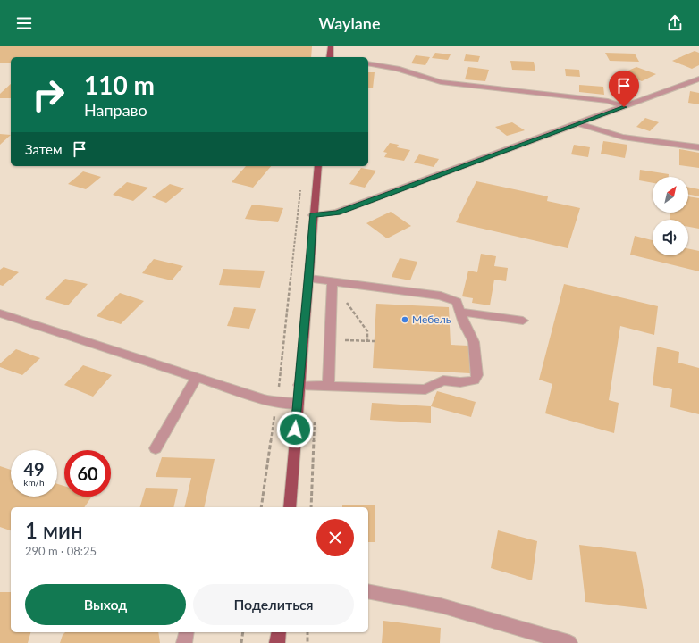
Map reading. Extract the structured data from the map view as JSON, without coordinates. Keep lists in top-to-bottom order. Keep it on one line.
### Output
{"places":["Мебель"],"north":"top right","page":{"header":"Waylane","turn":["110 m","Направо"],"then":"Затем","speed":"49 km/h","limit":"60","heading":["1 мин","290 m · 08:25"],"buttons":["Выход","Поделиться"]}}
